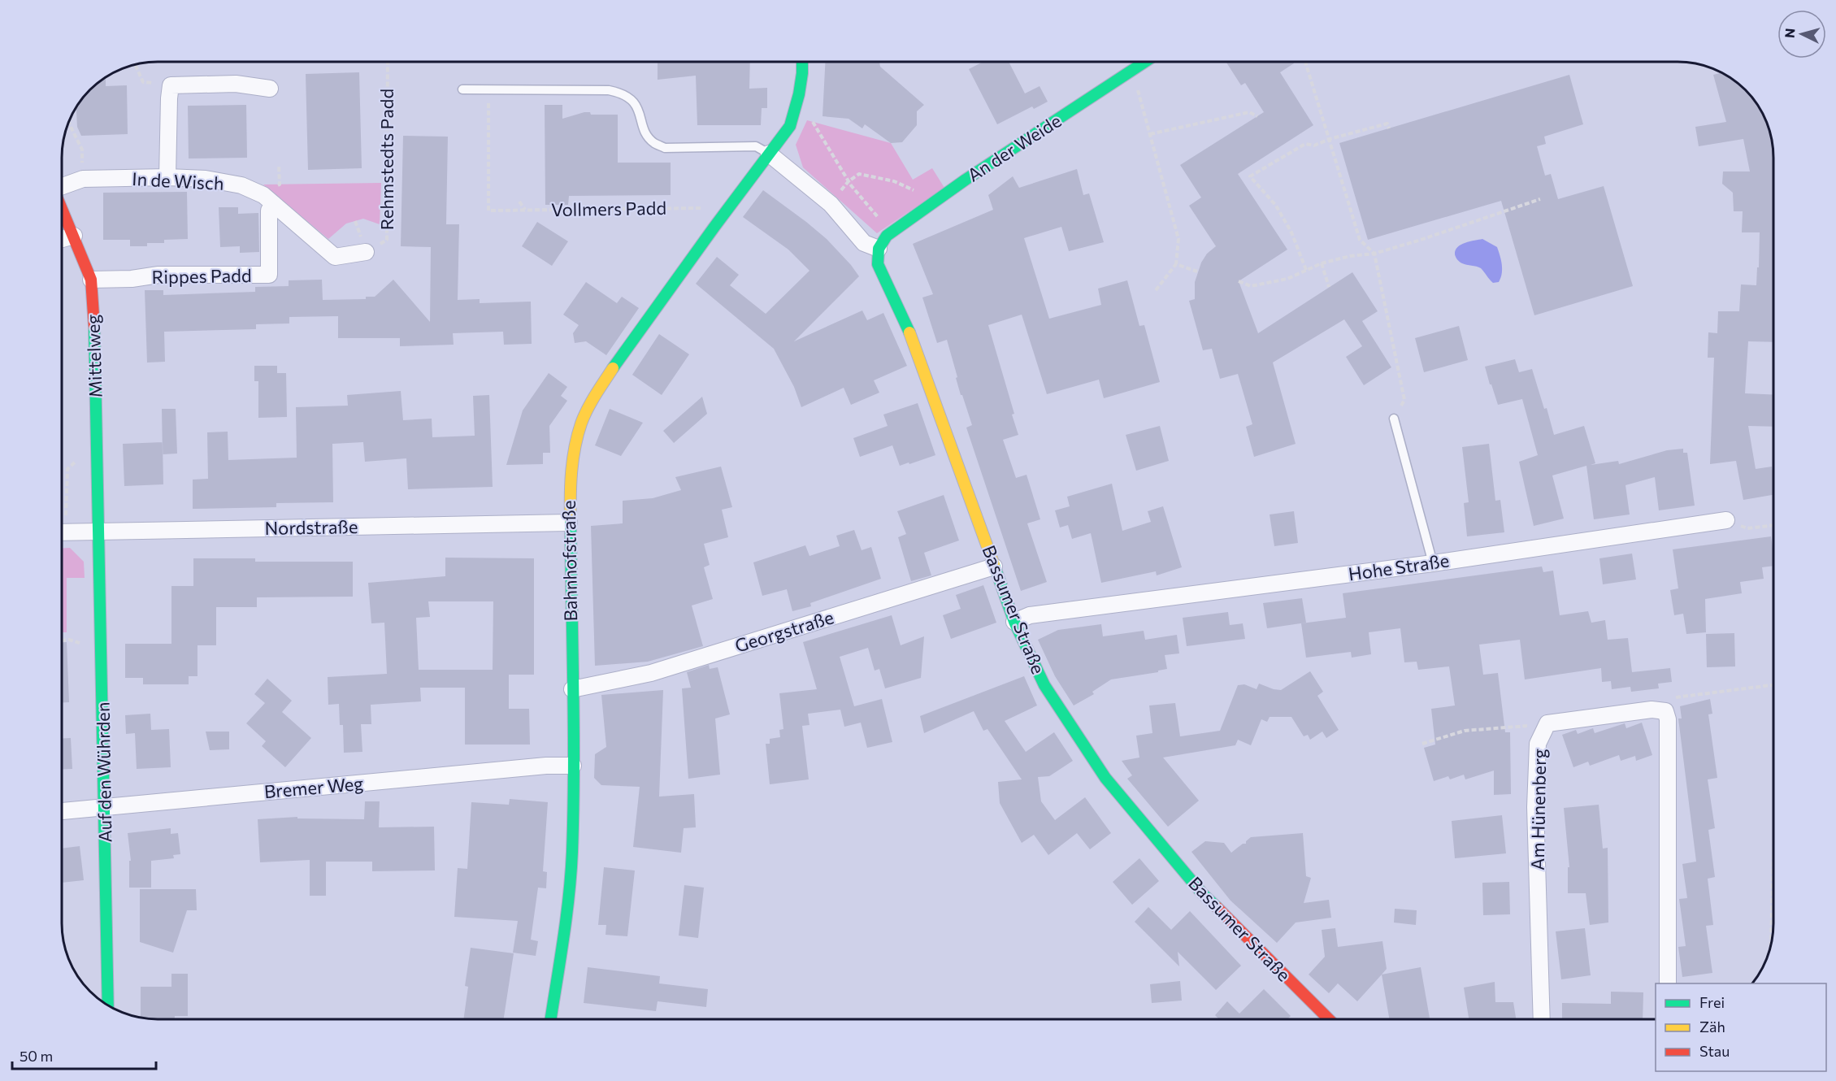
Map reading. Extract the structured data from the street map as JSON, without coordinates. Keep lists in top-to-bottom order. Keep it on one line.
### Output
{"streets":{"street":["An der Weide","In de Wisch","Rippes Padd","Mittelweg","Nordstraße","Bahnhofstraße","Hohe Straße","Bassumer Straße","Georgstraße","Auf den Wührden","Bremer Weg","Am Hünenberg"],"path":["Rehmstedts Padd","Vollmers Padd"]},"crossings":[["An der Weide","Bassumer Straße"],["Rehmstedts Padd","In de Wisch"],["In de Wisch","Rippes Padd"],["Vollmers Padd","Bahnhofstraße"],["Rippes Padd","Mittelweg"],["Mittelweg","Nordstraße"],["Mittelweg","Auf den Wührden"],["Nordstraße","Bahnhofstraße"],["Nordstraße","Auf den Wührden"],["Bahnhofstraße","Georgstraße"],["Bahnhofstraße","Bremer Weg"],["Hohe Straße","Bassumer Straße"],["Bassumer Straße","Georgstraße"],["Auf den Wührden","Bremer Weg"]],"legend":["Frei","Zäh","Stau"],"scale_bar":"50 m","north":"left"}
